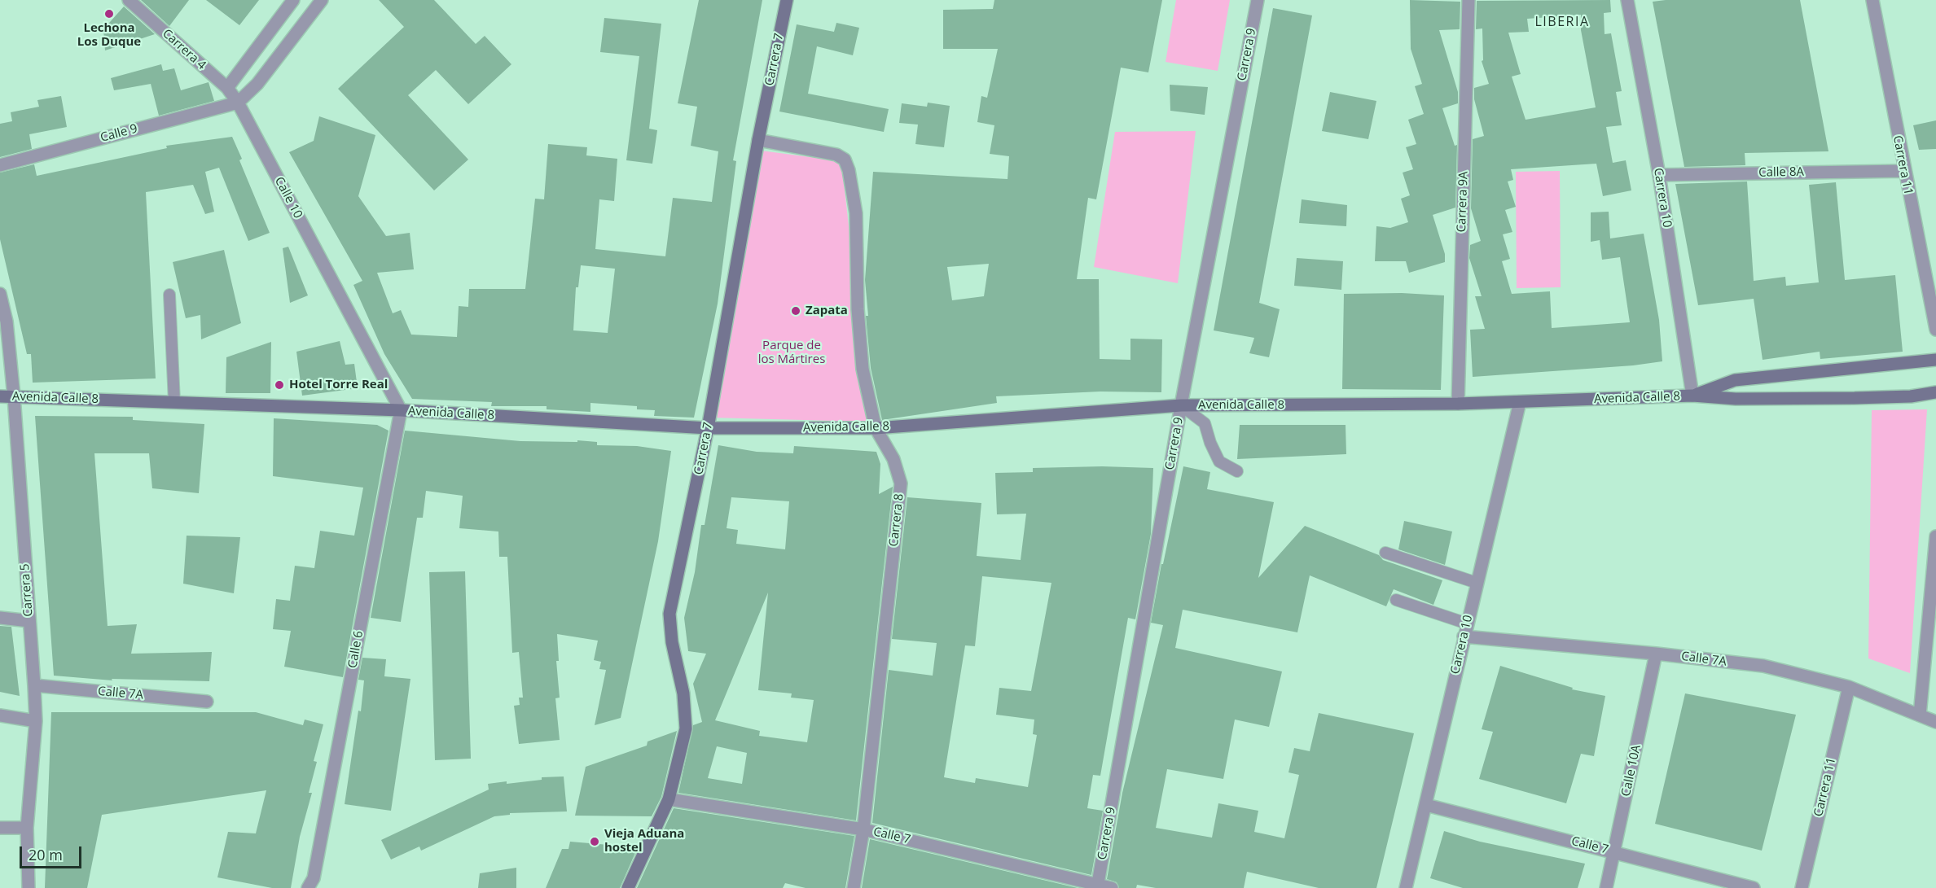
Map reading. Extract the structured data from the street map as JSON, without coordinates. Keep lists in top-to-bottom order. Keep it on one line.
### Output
{"streets":{"main road":["Carrera 7","Avenida Calle 8"],"street":["Carrera 4","Carrera 9","Calle 9","Carrera 11","Calle 8A","Calle 10","Carrera 10","Carrera 9A","Carrera 8","Carrera 5","Calle 6","Calle 7A","Calle 10A","Calle 7"]},"crossings":[["Carrera 4","Calle 9"],["Carrera 4","Calle 10"],["Carrera 9","Avenida Calle 8"],["Carrera 9","Calle 7"],["Carrera 7","Avenida Calle 8"],["Carrera 7","Carrera 8"],["Carrera 7","Calle 7"],["Calle 9","Calle 10"],["Carrera 11","Calle 8A"],["Carrera 11","Calle 7A"],["Calle 8A","Carrera 10"],["Calle 10","Avenida Calle 8"],["Calle 10","Calle 6"],["Carrera 10","Avenida Calle 8"],["Carrera 10","Calle 7A"],["Carrera 10","Calle 7"],["Carrera 9A","Avenida Calle 8"],["Avenida Calle 8","Carrera 8"],["Avenida Calle 8","Carrera 5"],["Avenida Calle 8","Calle 6"],["Carrera 8","Calle 7"],["Carrera 5","Calle 7A"],["Calle 7A","Calle 10A"],["Calle 10A","Calle 7"]],"districts":["LIBERIA"],"parks":["Parque de los Mártires"],"places":["Lechona Los Duque","Zapata","Hotel Torre Real","Vieja Aduana hostel"],"scale_bar":"20 m"}
